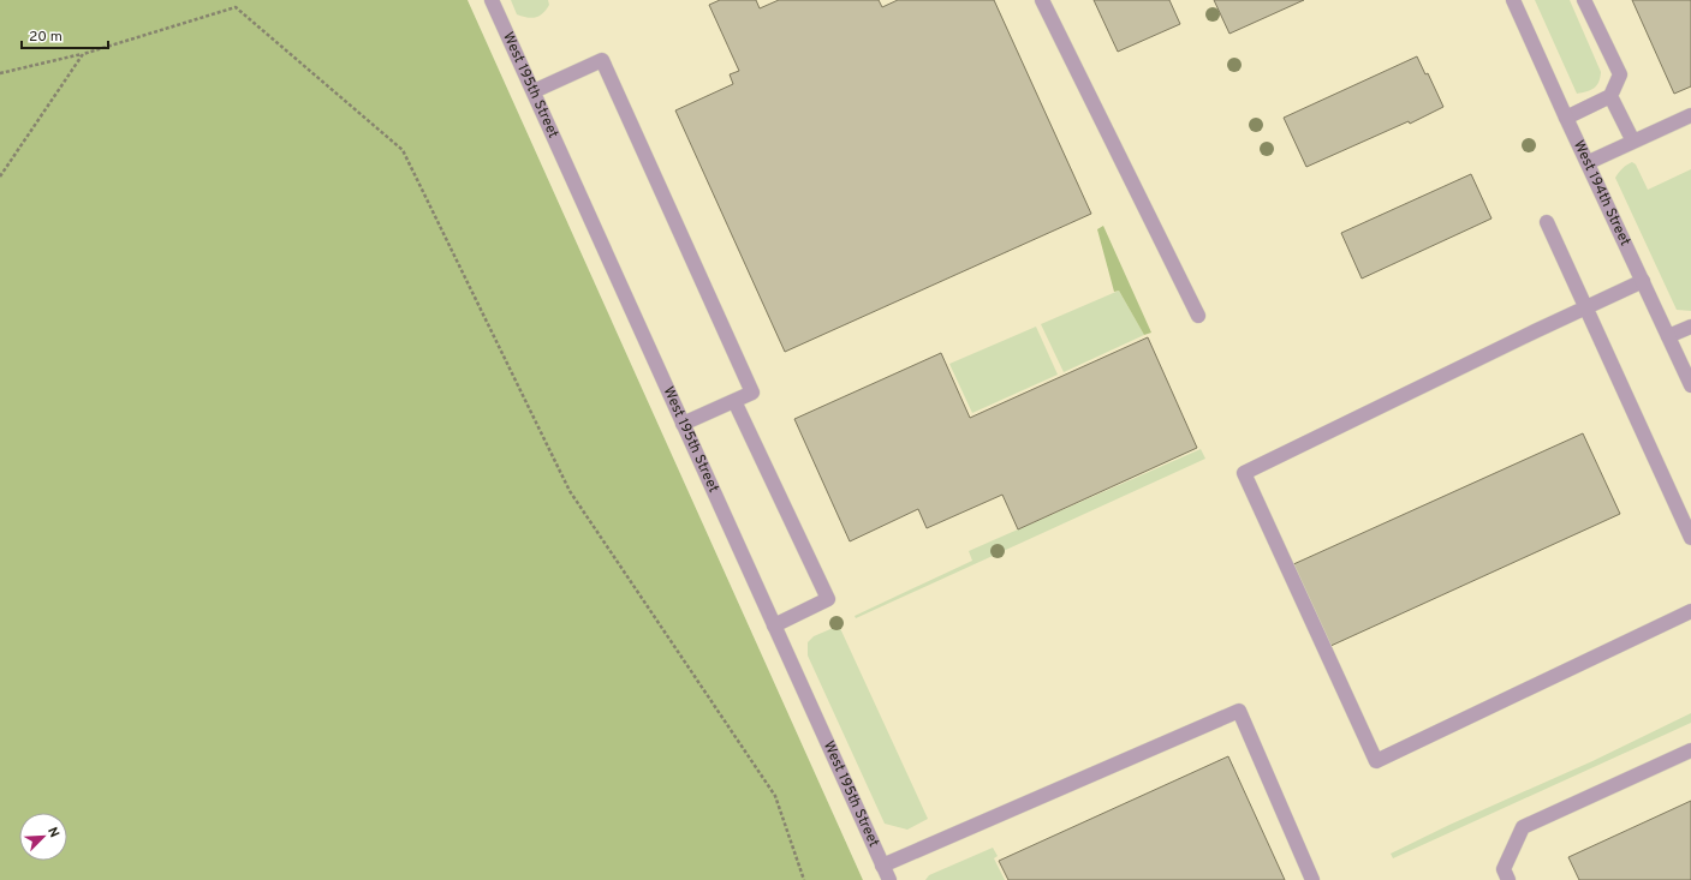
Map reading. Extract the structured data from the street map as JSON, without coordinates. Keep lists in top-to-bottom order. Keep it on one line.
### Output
{"streets":{"street":["West 195th Street","West 194th Street"]},"scale_bar":"20 m","north":"top right"}
